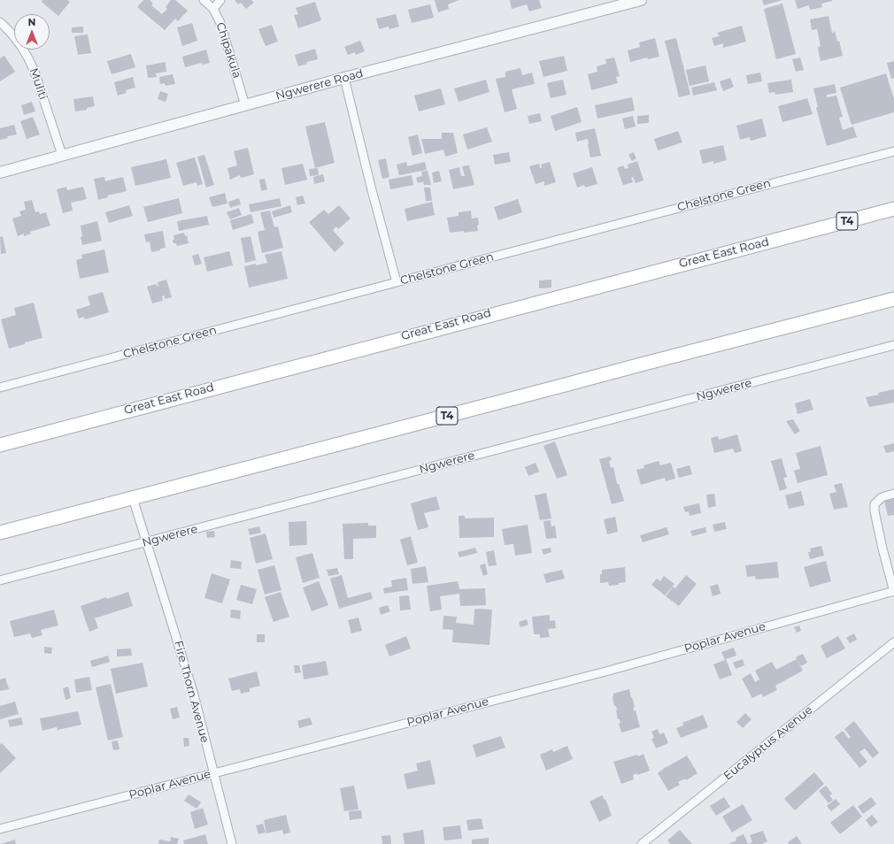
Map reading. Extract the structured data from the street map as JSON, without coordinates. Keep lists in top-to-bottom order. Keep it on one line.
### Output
{"streets":{"main road":["T4","Great East Road"],"street":["Chipakula","Muliti","Ngwerere Road","Chelstone Green","Ngwerere","Poplar Avenue","Fire Thorn Avenue","Eucalyptus Avenue"]},"crossings":[["Chipakula","Ngwerere Road"],["Muliti","Ngwerere Road"],["T4","Fire Thorn Avenue"],["Ngwerere","Fire Thorn Avenue"],["Poplar Avenue","Fire Thorn Avenue"]],"north":"top"}
